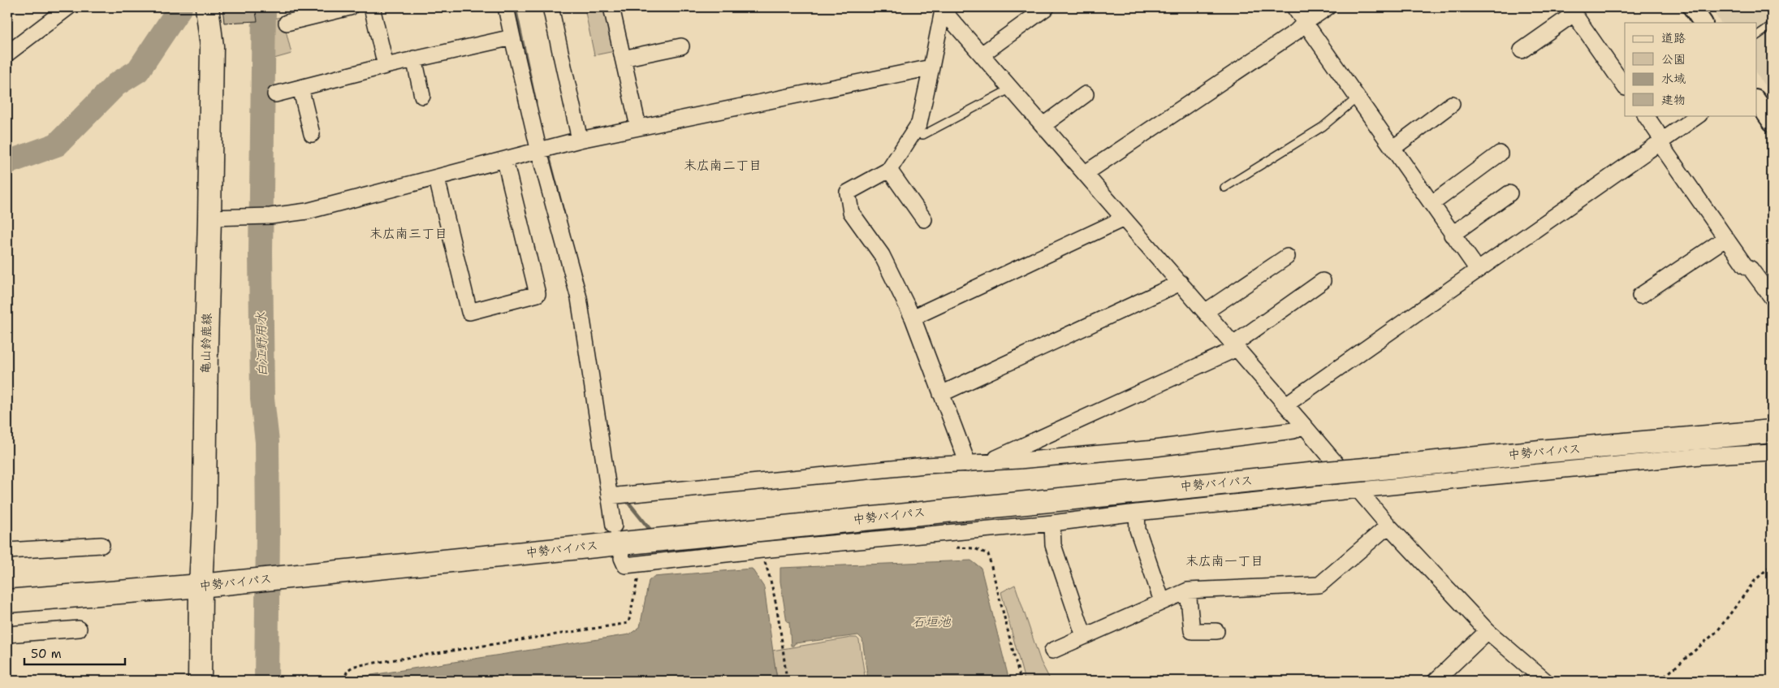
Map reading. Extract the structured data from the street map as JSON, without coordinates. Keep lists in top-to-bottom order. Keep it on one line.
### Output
{"streets":{"main road":["亀山鈴鹿線","中勢バイパス"]},"crossings":[["亀山鈴鹿線","中勢バイパス"]],"districts":["末広南二丁目","末広南三丁目","末広南一丁目"],"water":["白江野用水","石垣池"],"legend":["道路","公園","水域","建物"],"scale_bar":"50 m"}
